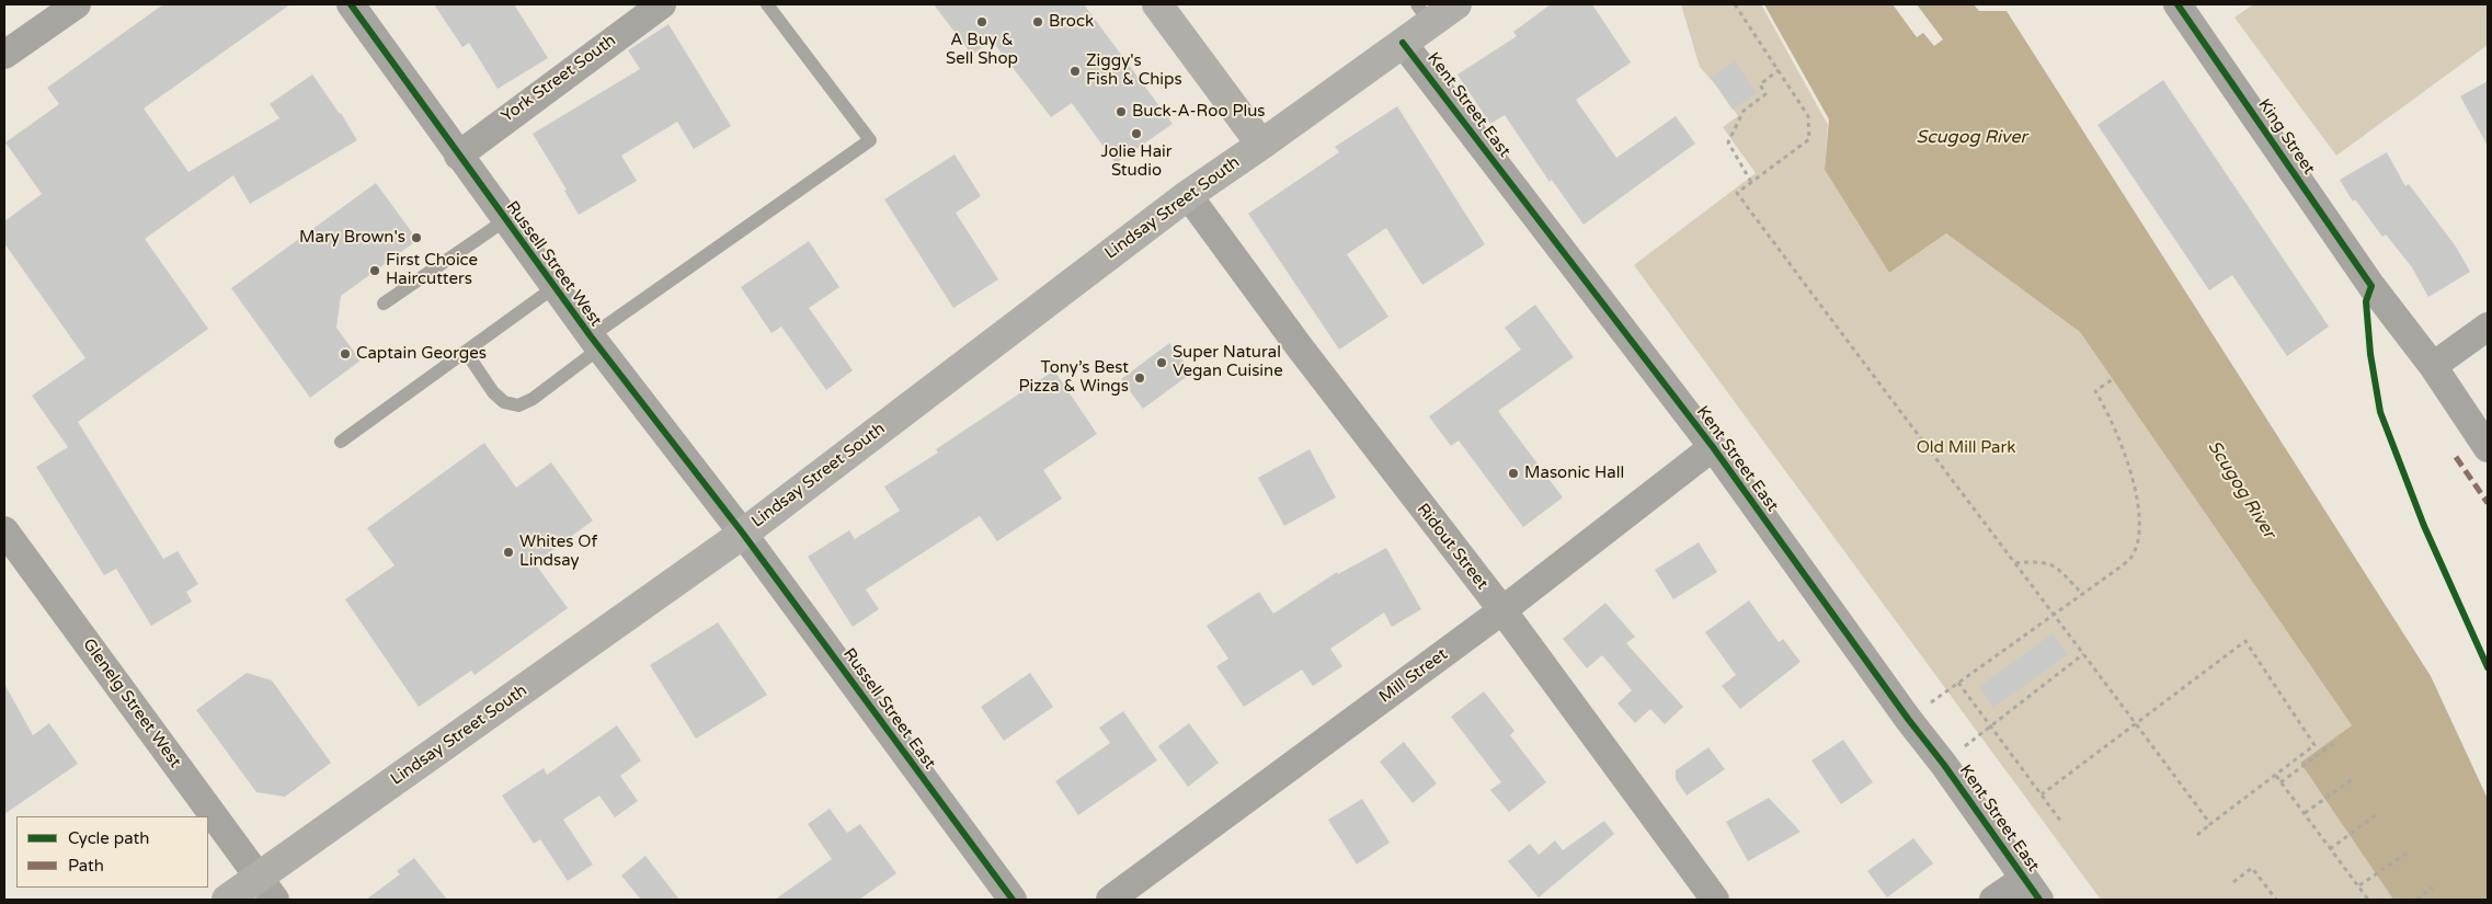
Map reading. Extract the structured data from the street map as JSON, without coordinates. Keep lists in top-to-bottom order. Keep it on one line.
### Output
{"streets":{"main road":["Lindsay Street South"],"street":["York Street South","Kent Street East","King Street","Russell Street West","Ridout Street","Mill Street","Glenelg Street West","Russell Street East"]},"crossings":[["York Street South","Russell Street West"],["Kent Street East","Lindsay Street South"],["Kent Street East","Mill Street"],["Lindsay Street South","Russell Street West"],["Lindsay Street South","Ridout Street"],["Lindsay Street South","Glenelg Street West"],["Lindsay Street South","Russell Street East"],["Russell Street West","Russell Street East"],["Ridout Street","Mill Street"]],"water":["Scugog River"],"parks":["Old Mill Park"],"places":["A Buy & Sell Shop","Brock","Ziggy's Fish & Chips","Buck-A-Roo Plus","Jolie Hair Studio","Mary Brown's","First Choice Haircutters","Captain Georges","Super Natural Vegan Cuisine","Tony’s Best Pizza & Wings","Masonic Hall","Whites Of Lindsay"],"legend":["Cycle path","Path"]}
